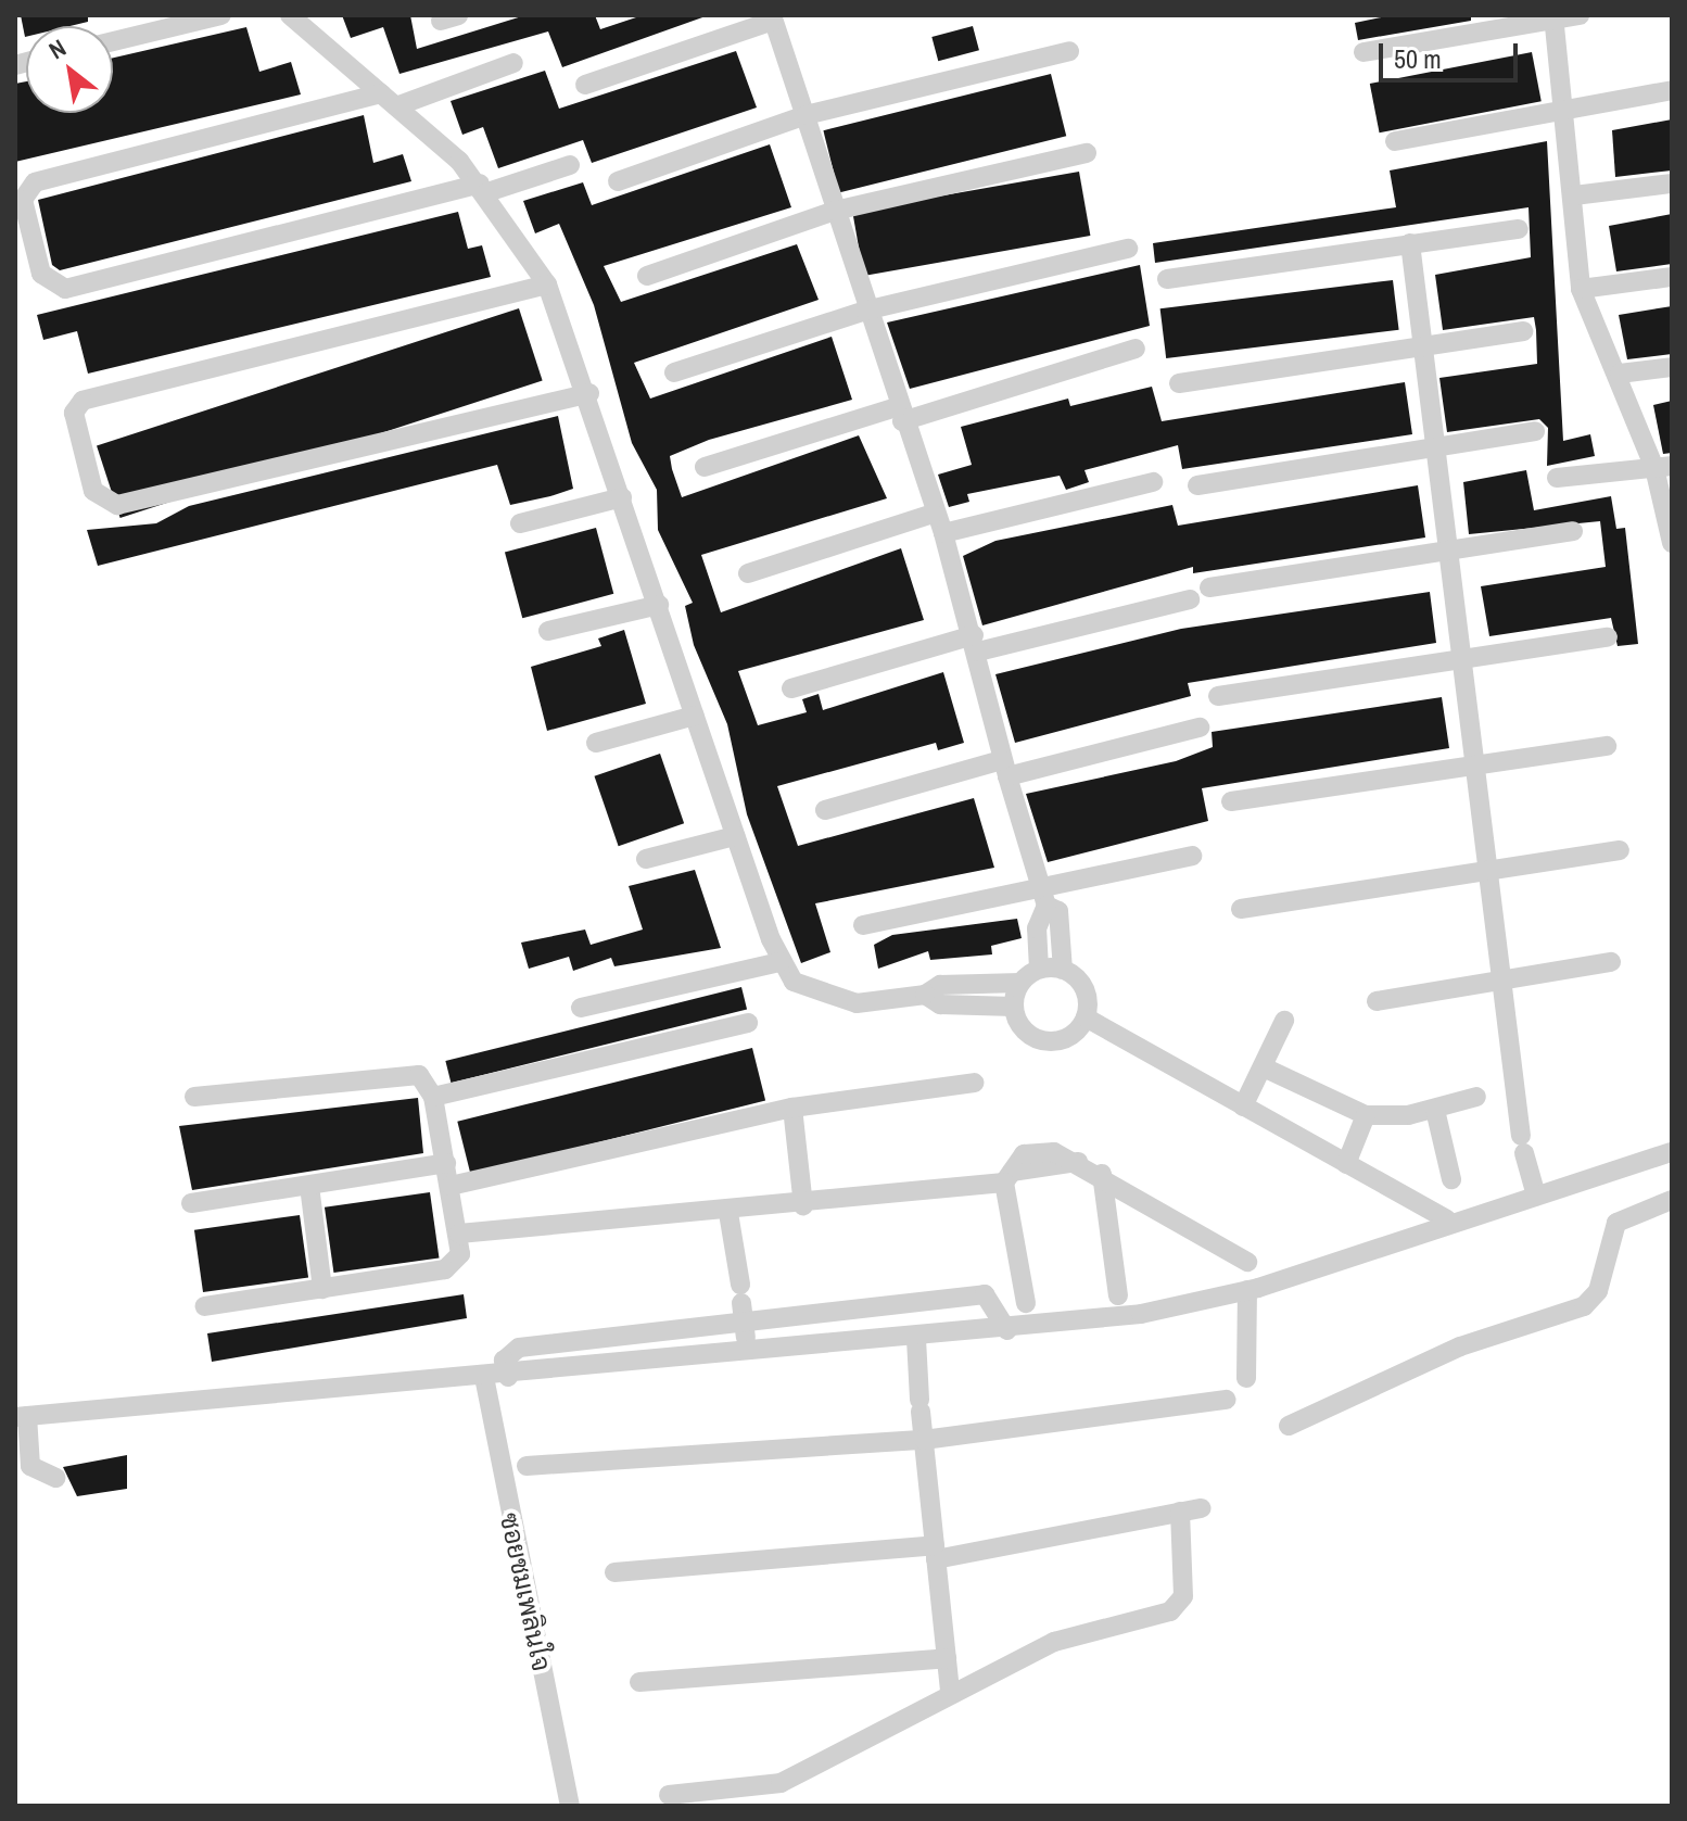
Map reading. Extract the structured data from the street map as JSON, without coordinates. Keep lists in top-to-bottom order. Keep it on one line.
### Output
{"streets":{"street":["ซอยชมเพลินใจ"]},"scale_bar":"50 m","north":"top left"}
